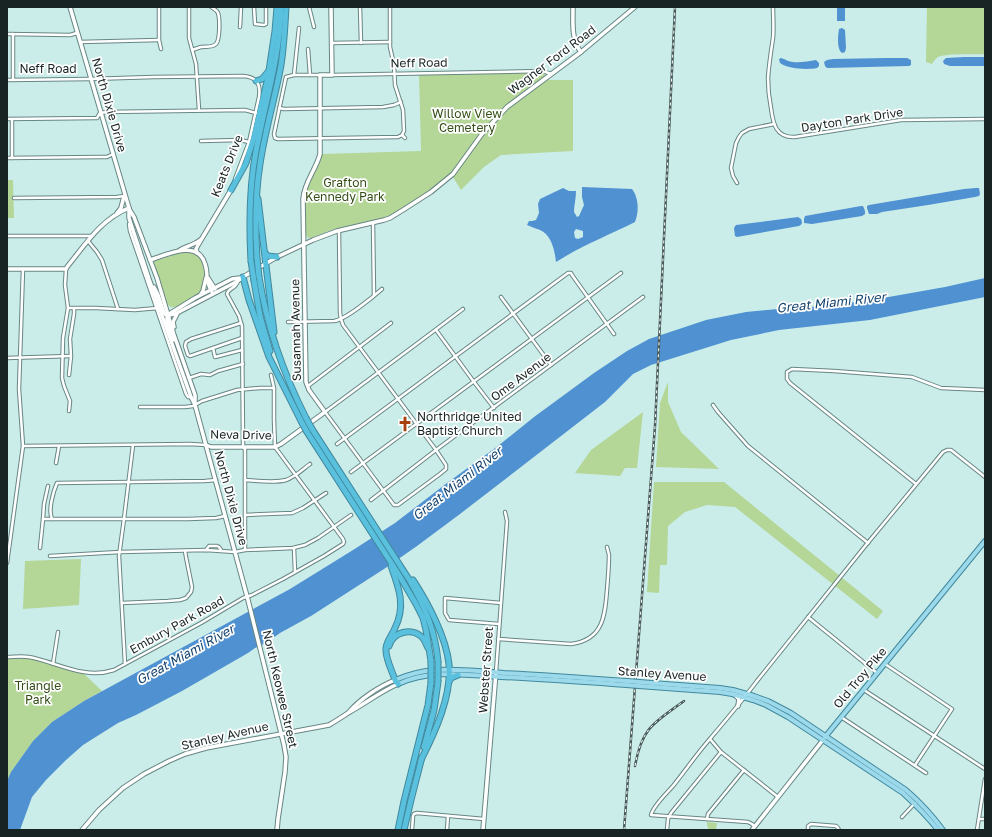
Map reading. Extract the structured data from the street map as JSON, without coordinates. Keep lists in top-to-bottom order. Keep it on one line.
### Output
{"streets":{"main road":["Wagner Ford Road","Neff Road","North Dixie Drive","Keats Drive","Susannah Avenue","Neva Drive","Webster Street","Stanley Avenue","Old Troy Pike","North Keowee Street"],"street":["Dayton Park Drive","Ome Avenue","Embury Park Road"]},"crossings":[["Wagner Ford Road","Neff Road"],["Wagner Ford Road","North Dixie Drive"],["Wagner Ford Road","Keats Drive"],["Wagner Ford Road","Susannah Avenue"],["Neff Road","North Dixie Drive"],["Neff Road","Keats Drive"],["Neff Road","Susannah Avenue"],["North Dixie Drive","Keats Drive"],["North Dixie Drive","Neva Drive"],["North Dixie Drive","Embury Park Road"],["North Dixie Drive","North Keowee Street"],["Susannah Avenue","Ome Avenue"],["Susannah Avenue","Neva Drive"],["Webster Street","Stanley Avenue"],["Stanley Avenue","Old Troy Pike"],["Stanley Avenue","North Keowee Street"]],"water":["Great Miami River"],"parks":["Willow View Cemetery","Grafton Kennedy Park","Triangle Park"],"places":{"church":["Northridge United Baptist Church"]}}
